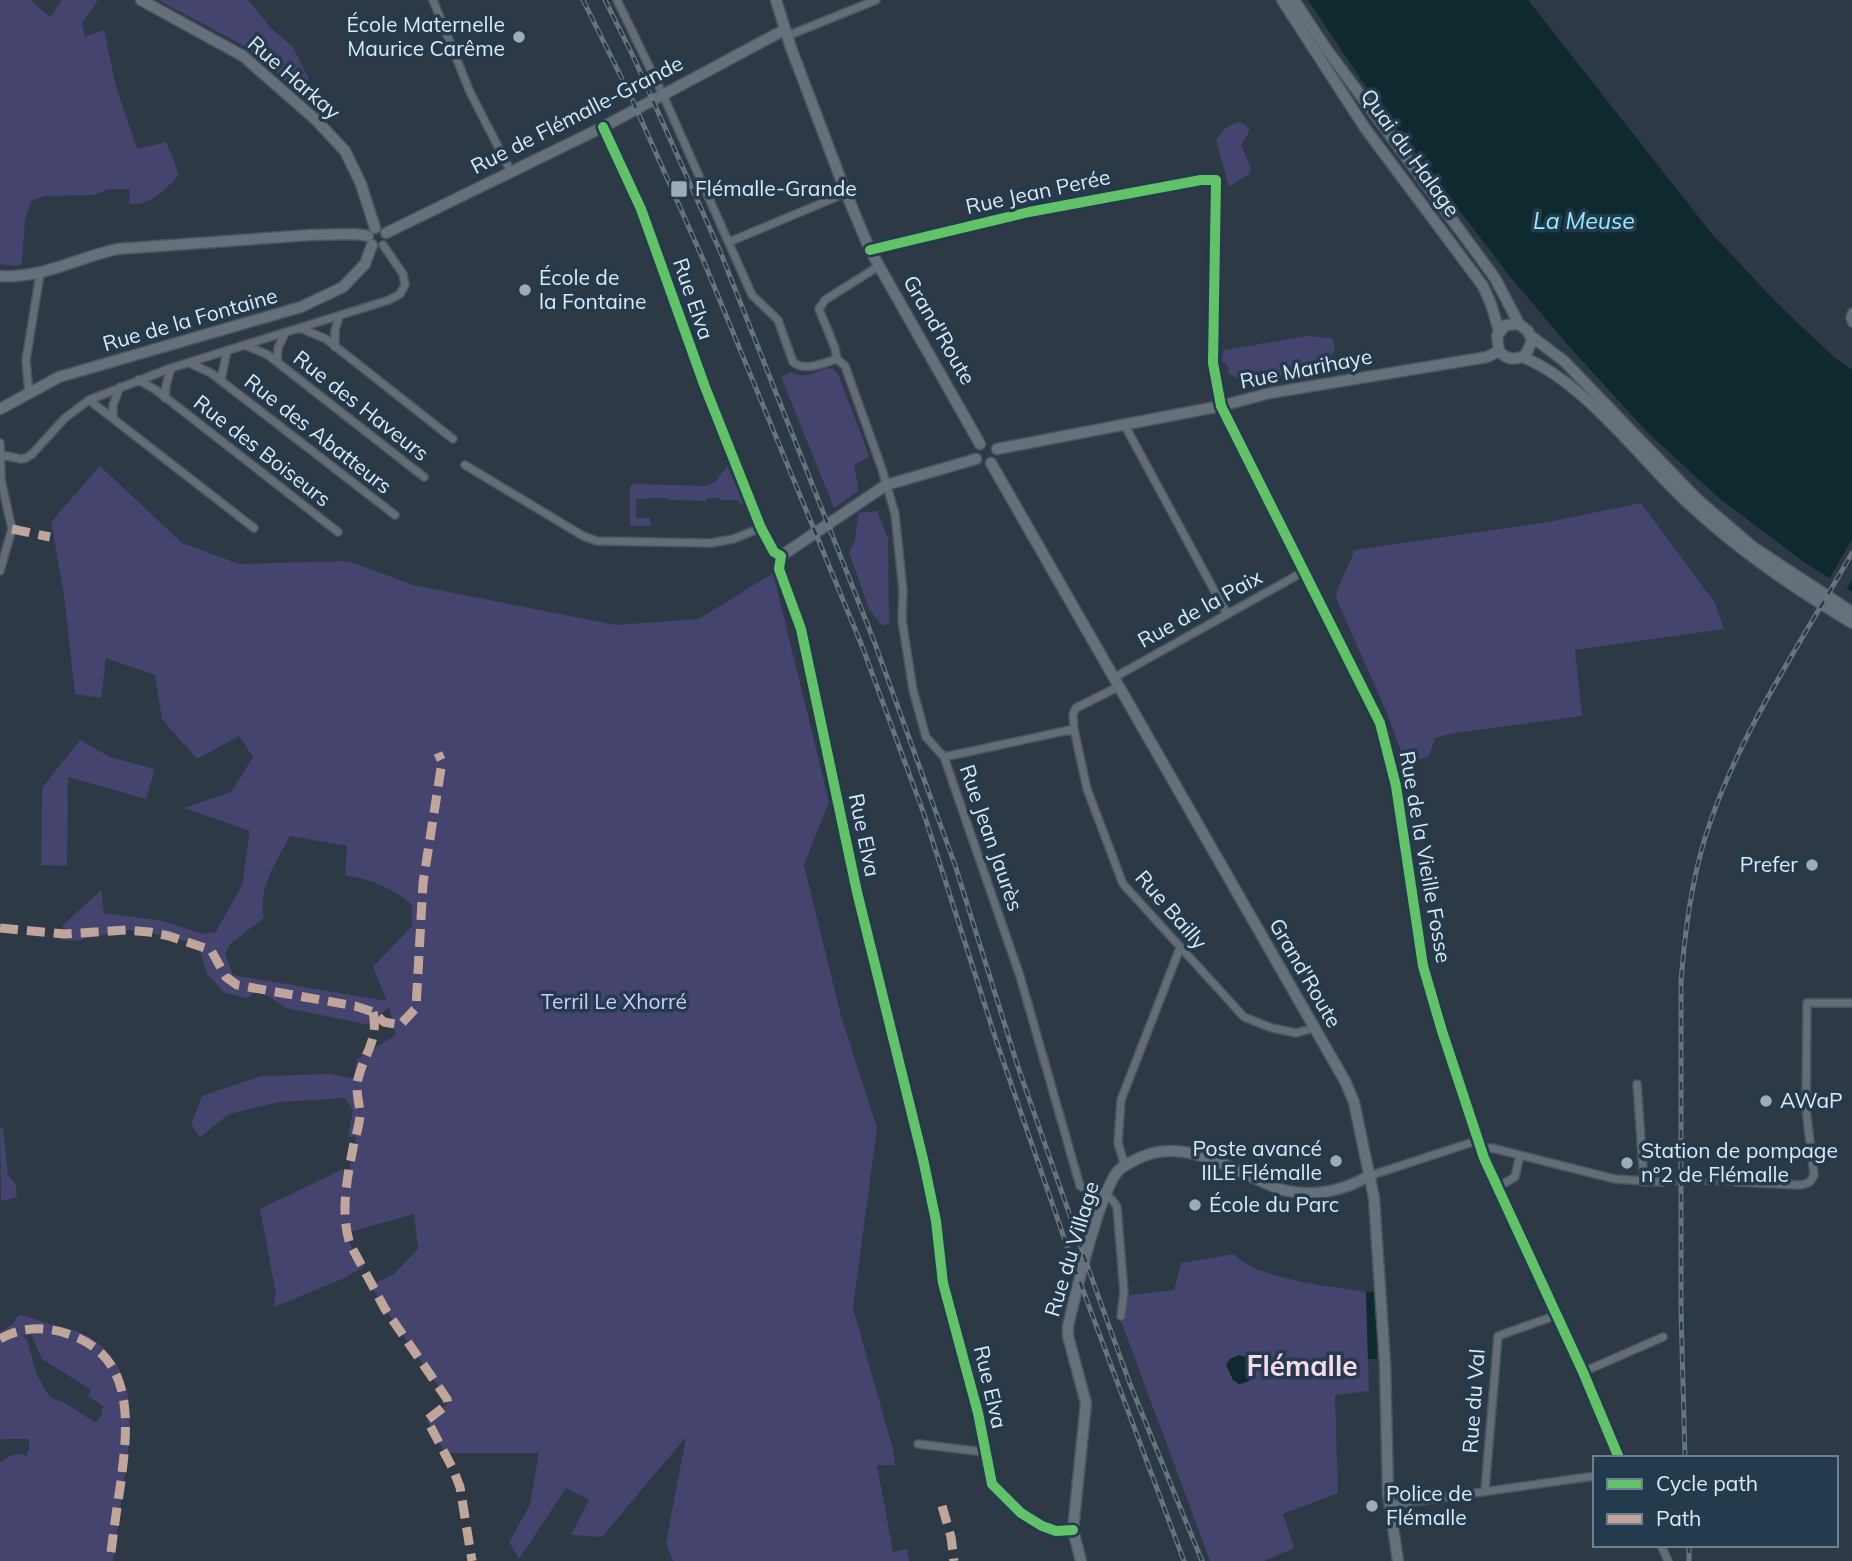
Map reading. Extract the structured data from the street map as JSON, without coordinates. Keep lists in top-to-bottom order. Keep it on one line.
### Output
{"streets":{"street":["Rue Harkay","Rue de Flémalle-Grande","Quai du Halage","Rue Jean Perée","Rue Elva","Rue de la Fontaine","Grand'Route","Rue Marihaye","Rue des Haveurs","Rue des Abatteurs","Rue des Boiseurs","Rue de la Paix","Rue Jean Jaurès","Rue de la Vieille Fosse","Rue Bailly","Rue du Village","Rue du Val"]},"crossings":[["Rue Harkay","Rue de la Fontaine"],["Rue de Flémalle-Grande","Rue Elva"],["Rue de Flémalle-Grande","Rue de la Fontaine"],["Rue de Flémalle-Grande","Grand'Route"],["Quai du Halage","Rue Marihaye"],["Rue Jean Perée","Grand'Route"],["Rue Jean Perée","Rue de la Vieille Fosse"],["Rue Elva","Rue du Village"],["Grand'Route","Rue Marihaye"],["Grand'Route","Rue de la Paix"],["Grand'Route","Rue Jean Jaurès"],["Grand'Route","Rue Bailly"],["Grand'Route","Rue du Village"],["Rue Marihaye","Rue de la Vieille Fosse"],["Rue de la Paix","Rue de la Vieille Fosse"],["Rue Jean Jaurès","Rue du Village"],["Rue de la Vieille Fosse","Rue du Val"]],"districts":["Flémalle"],"water":["La Meuse"],"parks":["Terril Le Xhorré"],"places":{"other":["École Maternelle Maurice Carême","École de la Fontaine","Prefer","AWaP","Poste avancé IILE Flémalle","Station de pompage n°2 de Flémalle","École du Parc","Police de Flémalle"],"transit":["Flémalle-Grande"]},"legend":["Cycle path","Path"]}
